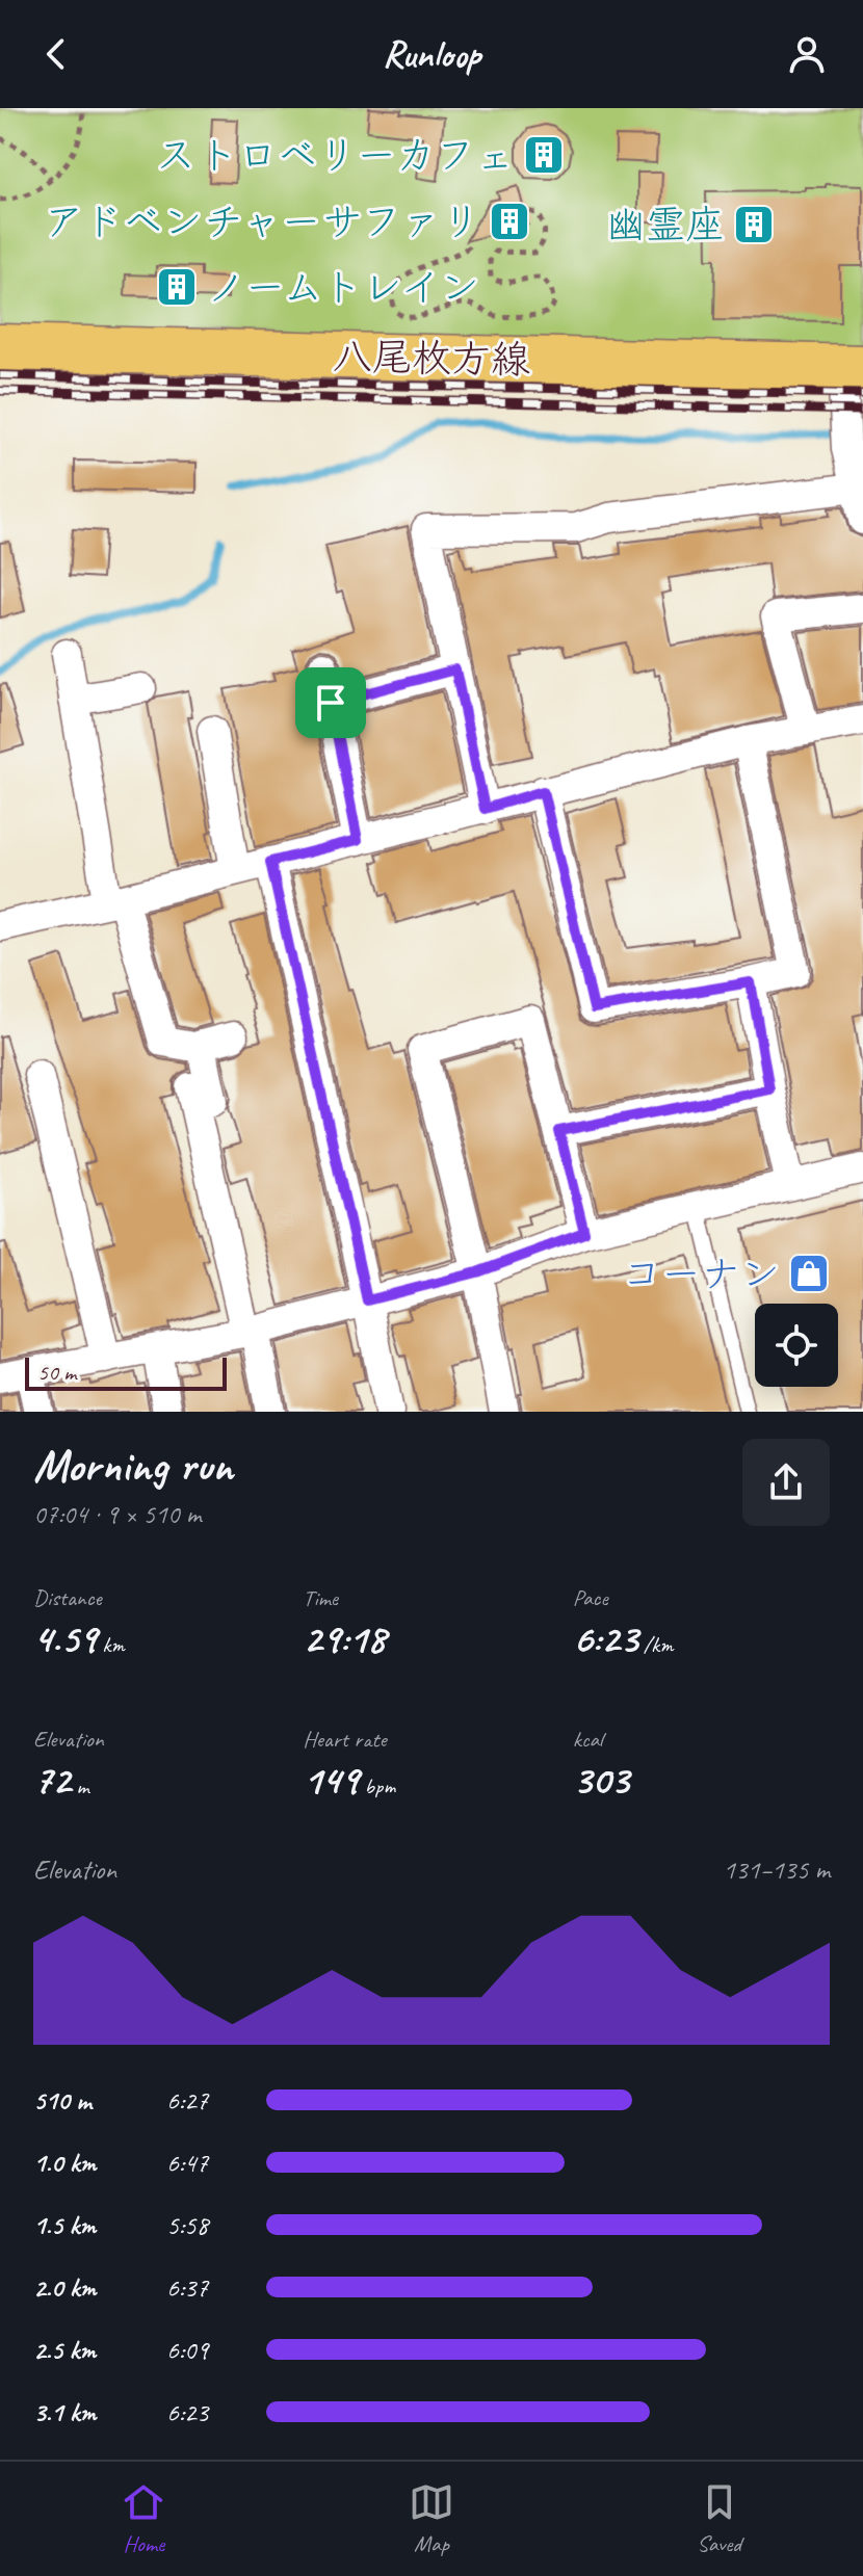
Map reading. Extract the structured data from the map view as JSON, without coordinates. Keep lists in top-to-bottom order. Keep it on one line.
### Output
{"streets":{"main road":["八尾枚方線"]},"places":{"building":["ストロベリーカフェ","アドベンチャーサファリ","幽霊座","ノームトレイン"],"shop":["コーナン"]},"scale_bar":"50 m","page":{"header":"Runloop","scale":"50 m","heading":["Morning run","07:04 · 9 × 510 m"],"stats":[["Distance","4.59 km"],["Time","29:18"],["Pace","6:23 /km"],["Elevation","72 m"],["Heart rate","149 bpm"],["kcal","303"]],"chart":["Elevation","131–135 m"],"list":[{"name":"510 m","note":"6:27"},{"name":"1.0 km","note":"6:47"},{"name":"1.5 km","note":"5:58"},{"name":"2.0 km","note":"6:37"},{"name":"2.5 km","note":"6:09"},{"name":"3.1 km","note":"6:23"}],"tabs":["Home","Map","Saved"]}}
